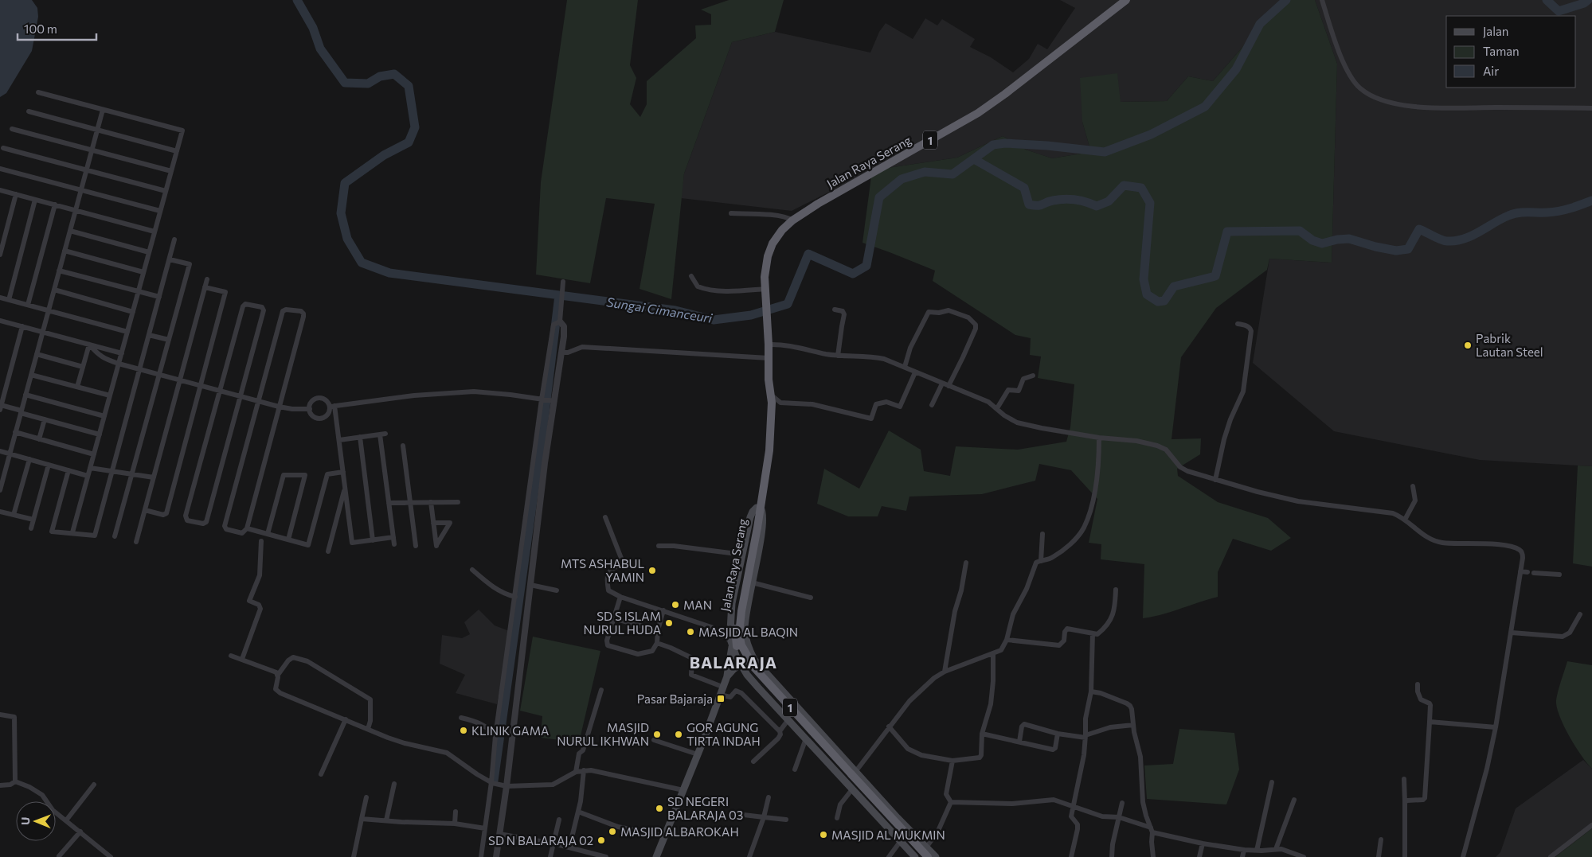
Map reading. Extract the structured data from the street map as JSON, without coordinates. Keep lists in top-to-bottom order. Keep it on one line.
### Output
{"streets":{"highway":["1","Jalan Raya Serang"]},"districts":["BALARAJA"],"water":["Sungai Cimanceuri"],"places":{"other":["Pabrik Lautan Steel","MTS ASHABUL YAMIN","MAN","SD S ISLAM NURUL HUDA","MASJID AL BAQIN","KLINIK GAMA","MASJID NURUL IKHWAN","GOR AGUNG TIRTA INDAH","SD NEGERI BALARAJA 03","MASJID ALBAROKAH","MASJID AL MUKMIN","SD N BALARAJA 02"],"transit":["Pasar Bajaraja"]},"legend":["Jalan","Taman","Air"],"scale_bar":"100 m","north":"left"}
